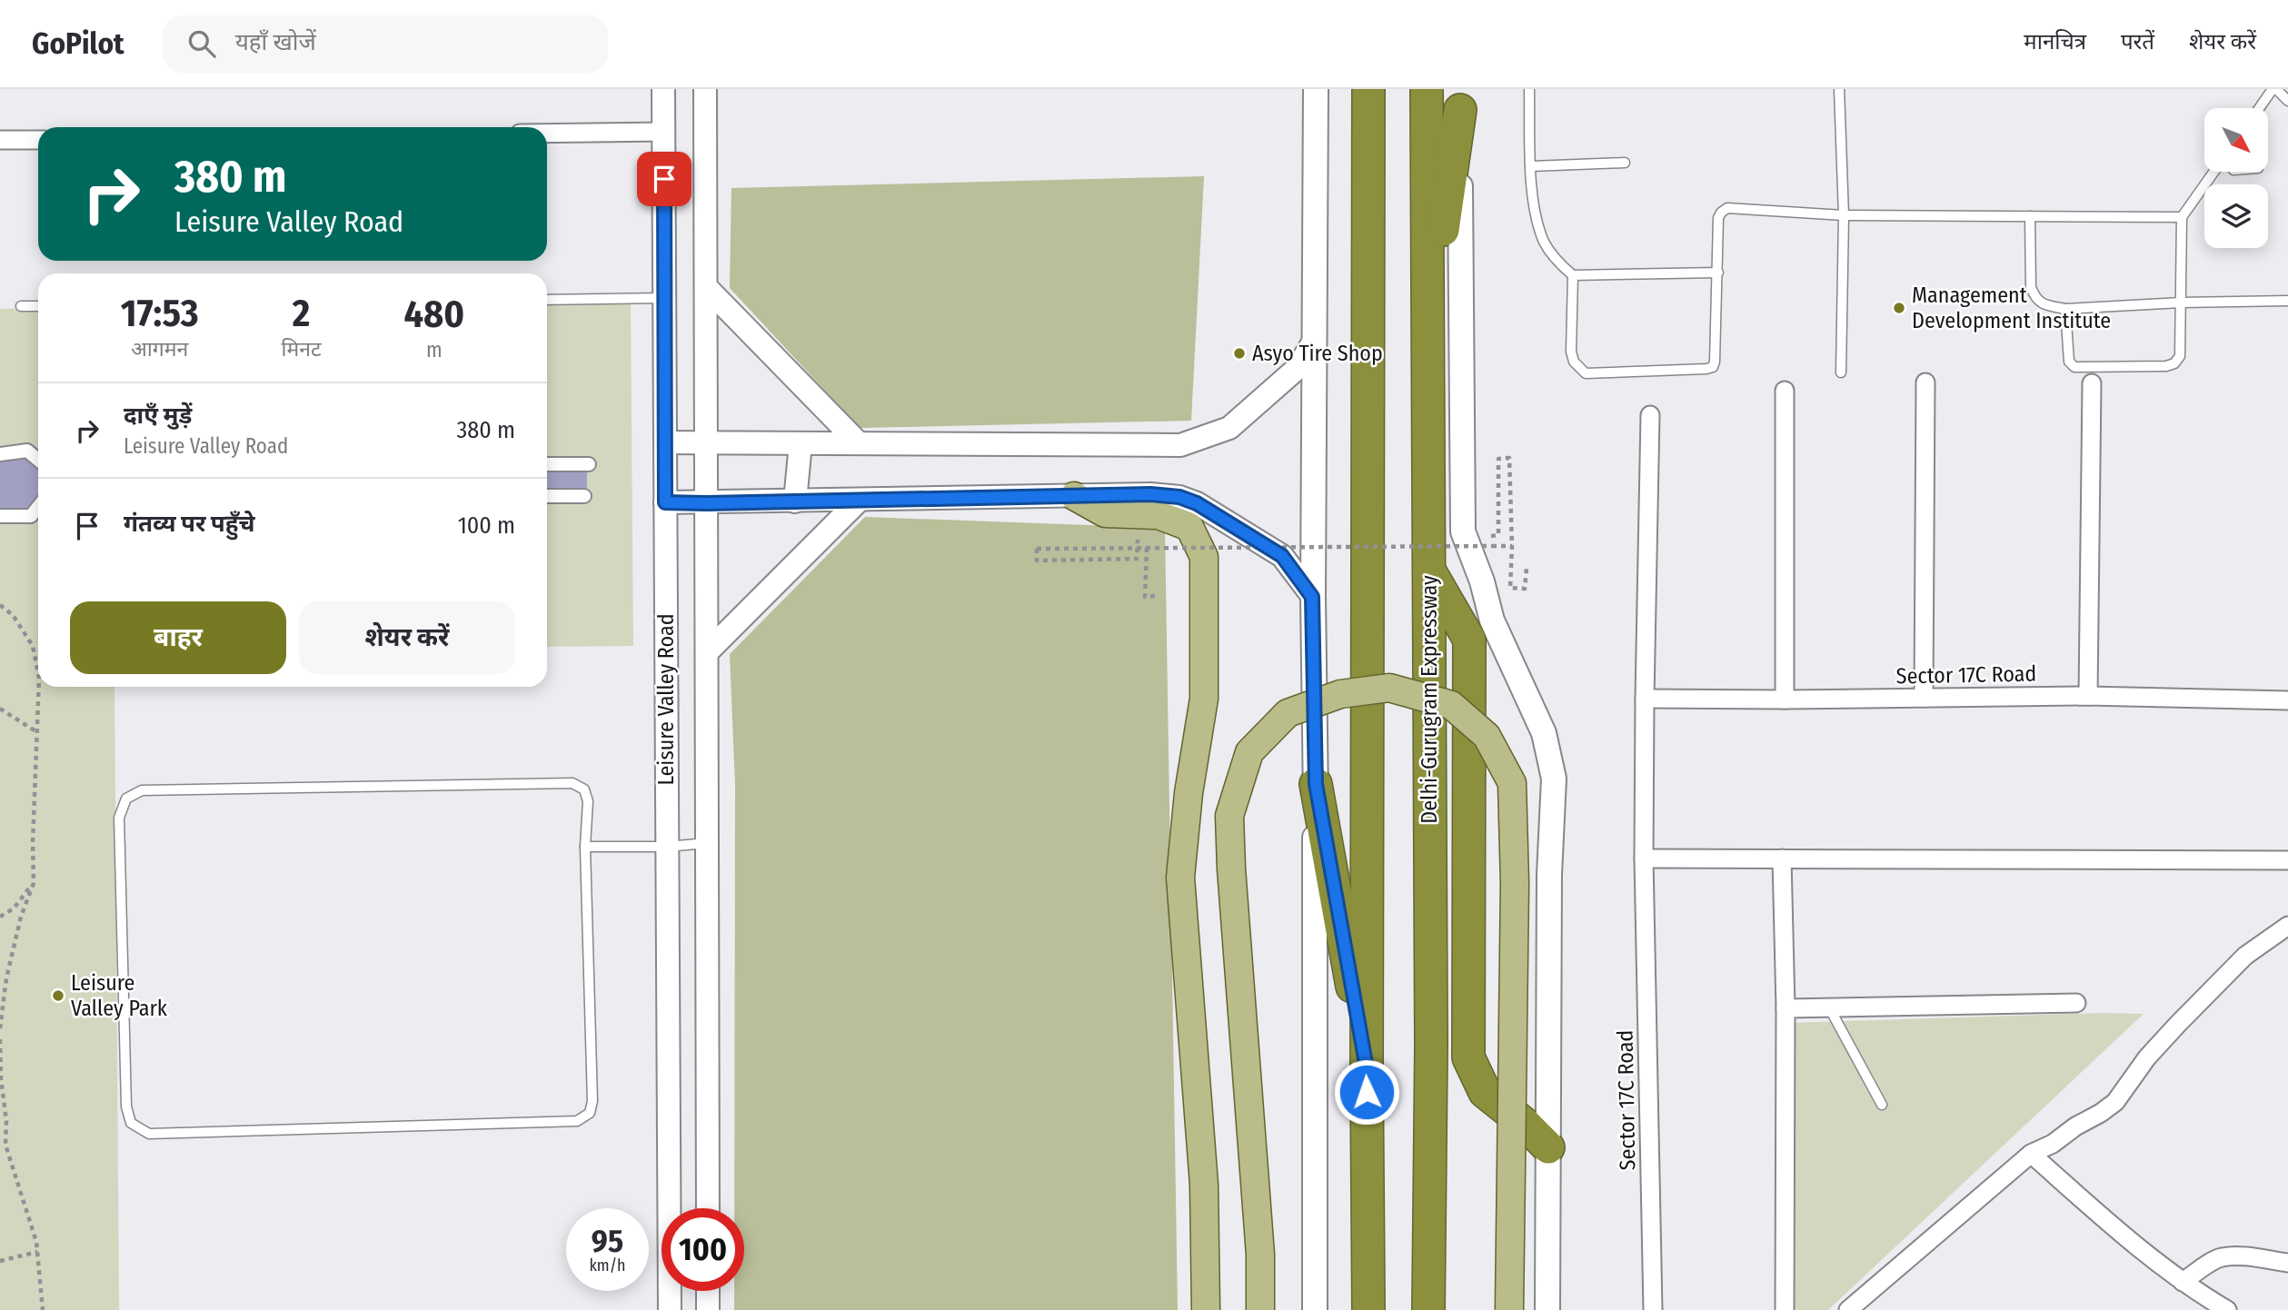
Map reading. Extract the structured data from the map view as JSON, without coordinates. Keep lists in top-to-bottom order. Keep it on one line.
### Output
{"streets":{"highway":["Delhi-Gurugram Expressway"],"street":["Sector 17C Road","Leisure Valley Road"]},"places":["Management Development Institute","Asyo Tire Shop","Leisure Valley Park"],"north":"bottom right","page":{"header":"GoPilot","search":"यहाँ खोजें","nav":["मानचित्र","परतें","शेयर करें"],"turn":["380 m","Leisure Valley Road"],"eta":["17:53","आगमन","2","मिनट","480","m"],"list":[{"name":"दाएँ मुड़ें","note":"Leisure Valley Road","value":"380 m"},{"name":"गंतव्य पर पहुँचे","value":"100 m"}],"buttons":["बाहर","शेयर करें"],"speed":"95 km/h","limit":"100"}}
